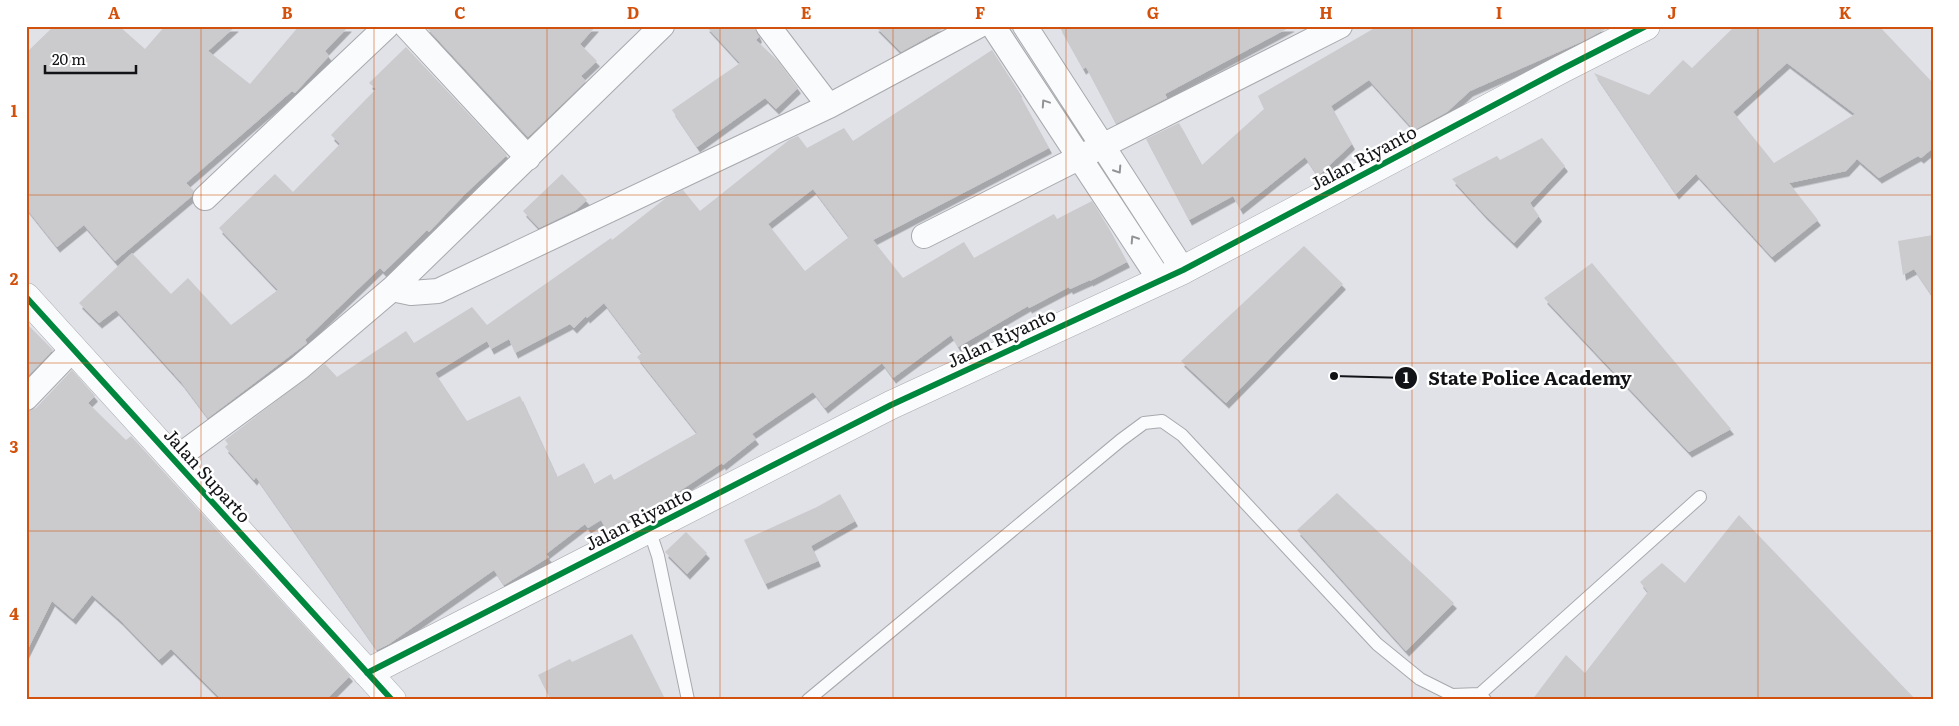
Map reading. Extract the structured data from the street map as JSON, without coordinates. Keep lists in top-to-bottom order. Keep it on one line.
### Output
{"streets":{"street":["Jalan Riyanto","Jalan Suparto"]},"crossings":[["Jalan Riyanto","Jalan Suparto"]],"places":["State Police Academy"],"scale_bar":"20 m","grid":{"columns":["A","B","C","D","E","F","G","H","I","J","K"],"rows":["1","2","3","4"]}}
